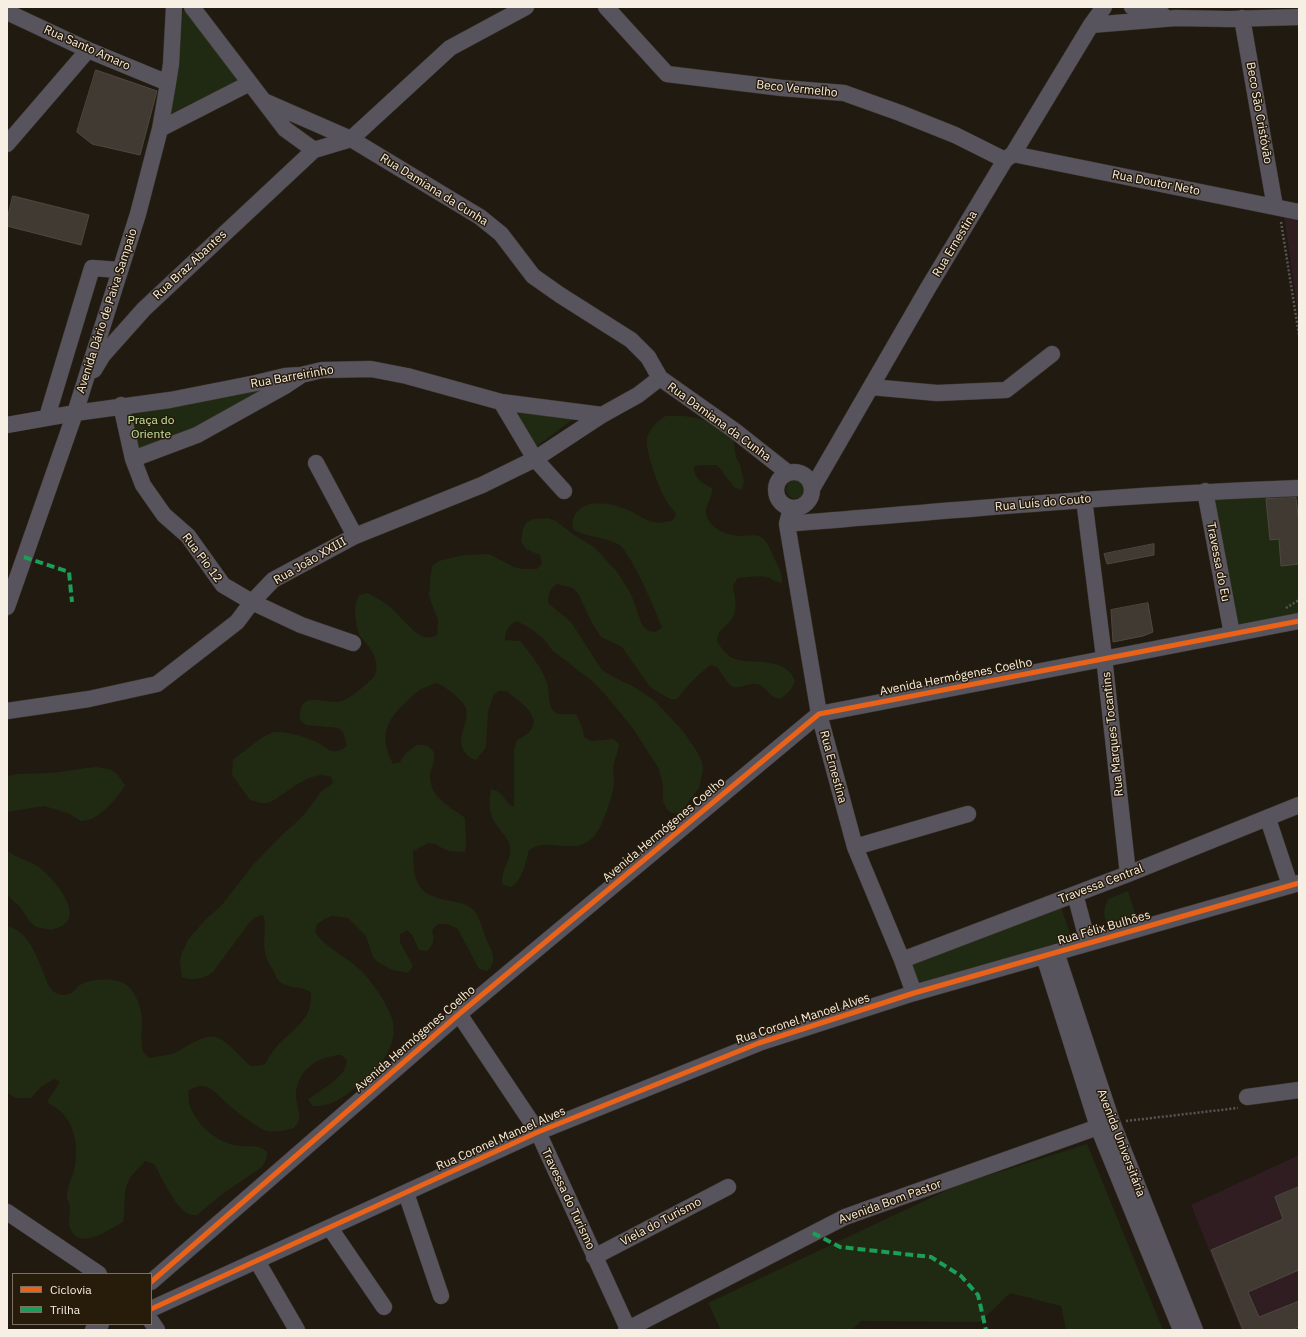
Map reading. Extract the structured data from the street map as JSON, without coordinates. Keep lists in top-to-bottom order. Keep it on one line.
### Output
{"streets":{"street":["Rua Santo Amaro","Beco Vermelho","Beco São Cristóvão","Rua Doutor Neto","Rua Damiana da Cunha","Rua Ernestina","Rua Braz Abantes","Avenida Dário de Paiva Sampaio","Rua Barreirinho","Rua Luís do Couto","Rua Pio 12","Rua João XXIII","Travessa do Eu","Avenida Hermógenes Coelho","Rua Marques Tocantins","Travessa Central","Rua Félix Bulhões","Rua Coronel Manoel Alves","Avenida Universitária","Travessa do Turismo","Avenida Bom Pastor","Viela do Turismo"]},"crossings":[["Rua Santo Amaro","Avenida Dário de Paiva Sampaio"],["Beco Vermelho","Rua Doutor Neto"],["Beco Vermelho","Rua Ernestina"],["Beco São Cristóvão","Rua Doutor Neto"],["Rua Doutor Neto","Rua Ernestina"],["Rua Damiana da Cunha","Rua Ernestina"],["Rua Damiana da Cunha","Rua Braz Abantes"],["Rua Damiana da Cunha","Rua João XXIII"],["Rua Ernestina","Rua Luís do Couto"],["Rua Ernestina","Avenida Hermógenes Coelho"],["Rua Ernestina","Travessa Central"],["Rua Ernestina","Rua Félix Bulhões"],["Rua Ernestina","Rua Coronel Manoel Alves"],["Rua Braz Abantes","Avenida Dário de Paiva Sampaio"],["Avenida Dário de Paiva Sampaio","Rua Barreirinho"],["Rua Barreirinho","Rua Pio 12"],["Rua Barreirinho","Rua João XXIII"],["Rua Luís do Couto","Travessa do Eu"],["Rua Luís do Couto","Rua Marques Tocantins"],["Rua Pio 12","Rua João XXIII"],["Travessa do Eu","Avenida Hermógenes Coelho"],["Avenida Hermógenes Coelho","Rua Marques Tocantins"],["Avenida Hermógenes Coelho","Travessa do Turismo"],["Rua Marques Tocantins","Travessa Central"],["Rua Félix Bulhões","Rua Coronel Manoel Alves"],["Rua Félix Bulhões","Avenida Universitária"],["Rua Coronel Manoel Alves","Travessa do Turismo"],["Avenida Universitária","Avenida Bom Pastor"],["Travessa do Turismo","Avenida Bom Pastor"],["Travessa do Turismo","Viela do Turismo"]],"parks":["Praça do Oriente"],"legend":["Ciclovia","Trilha"]}
